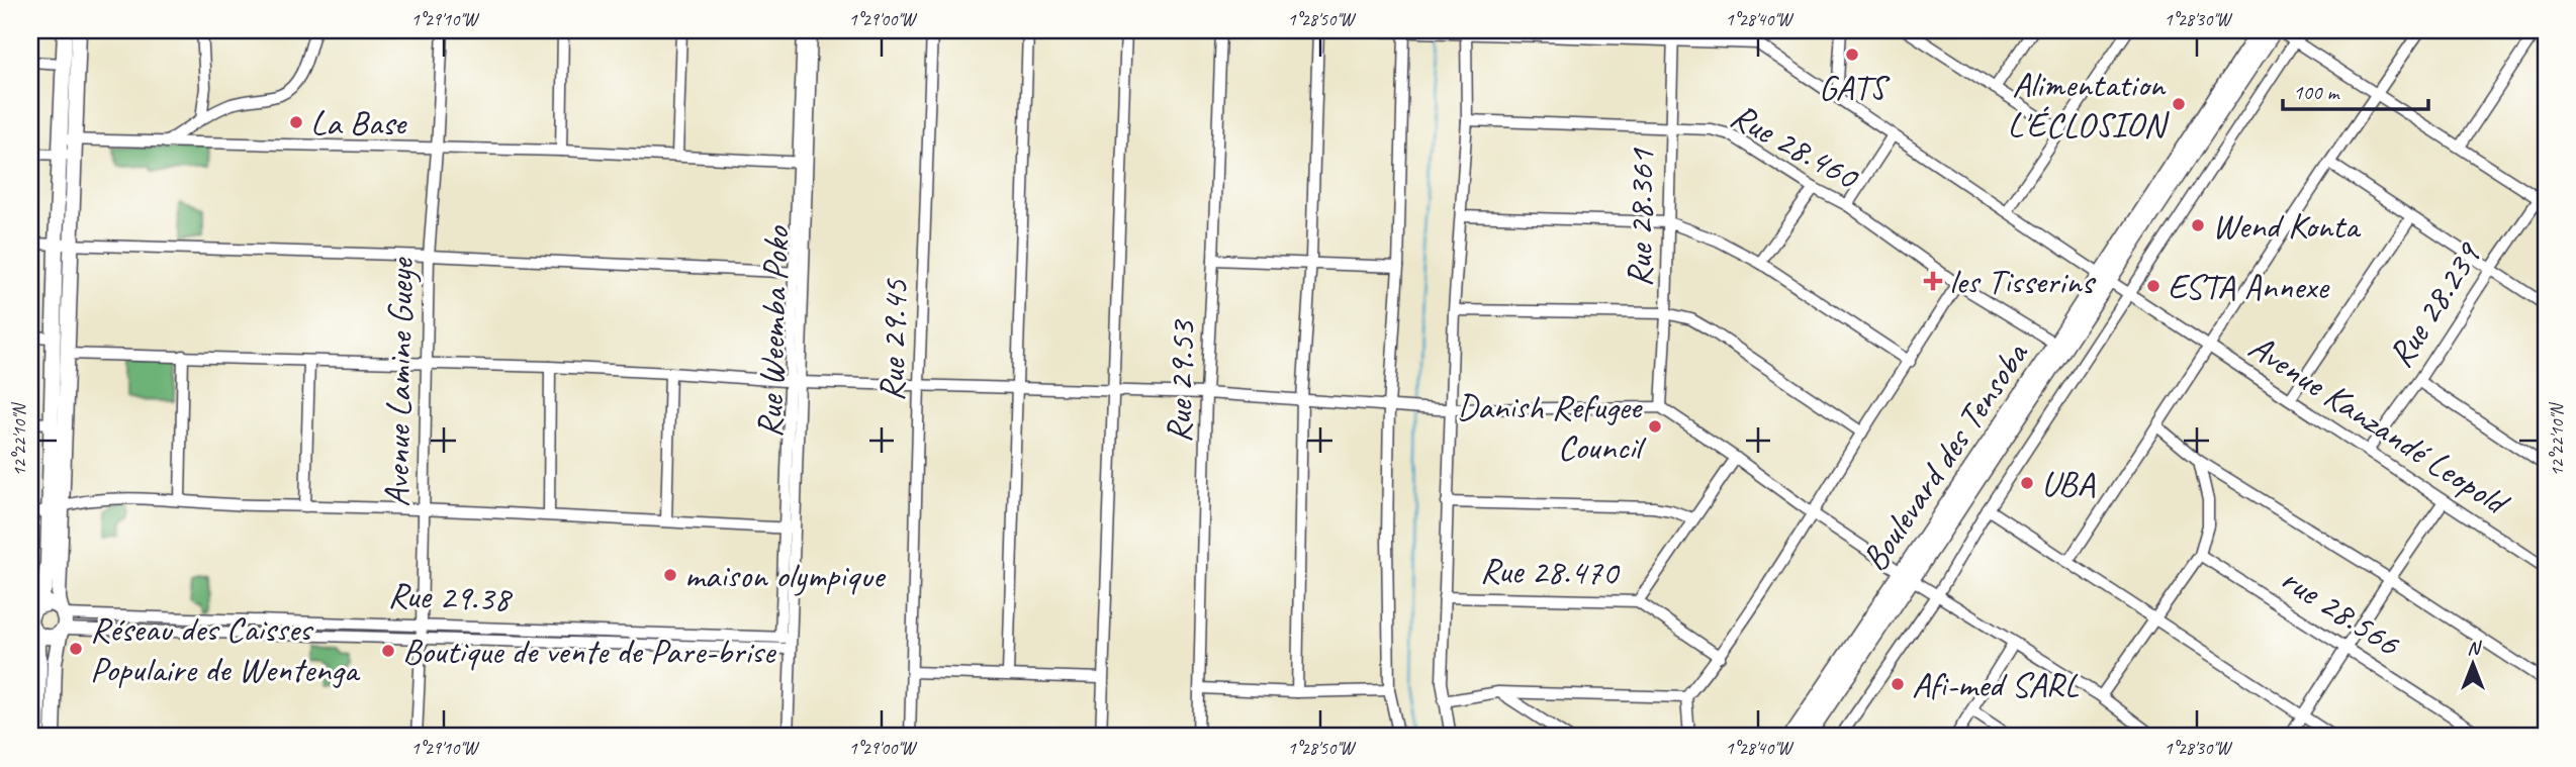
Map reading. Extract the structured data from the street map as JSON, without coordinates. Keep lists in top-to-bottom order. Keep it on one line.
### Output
{"streets":{"main road":["Boulevard des Tensoba"],"street":["Rue 28.460","Rue 28.361","Rue 28.239","Rue Weemba Poko","Rue 29.45","Rue 29.53","Avenue Lamine Gueye","Avenue Kanzandé Leopold","Rue 28.470","Rue 29.38","rue 28.566"]},"crossings":[["Rue 28.460","Rue 28.361"],["Rue 28.460","Boulevard des Tensoba"],["Rue 28.239","Avenue Kanzandé Leopold"],["Rue Weemba Poko","Rue 29.38"],["Avenue Lamine Gueye","Rue 29.38"],["Avenue Kanzandé Leopold","Boulevard des Tensoba"]],"places":{"other":["GATS","Alimentation L'ÉCLOSION","La Base","Wend Konta","ESTA Annexe","Danish Refugee Council","UBA","maison olympique","Réseau des Caisses Populaire de Wentenga","Boutique de vente de Pare-brise","Afi-med SARL"],"health":["les Tisserins"]},"scale_bar":"100 m","north":"top","coordinates":["1°29'10\"W","1°29'00\"W","1°28'50\"W","1°28'40\"W","1°28'30\"W","12°22'10\"N"]}
